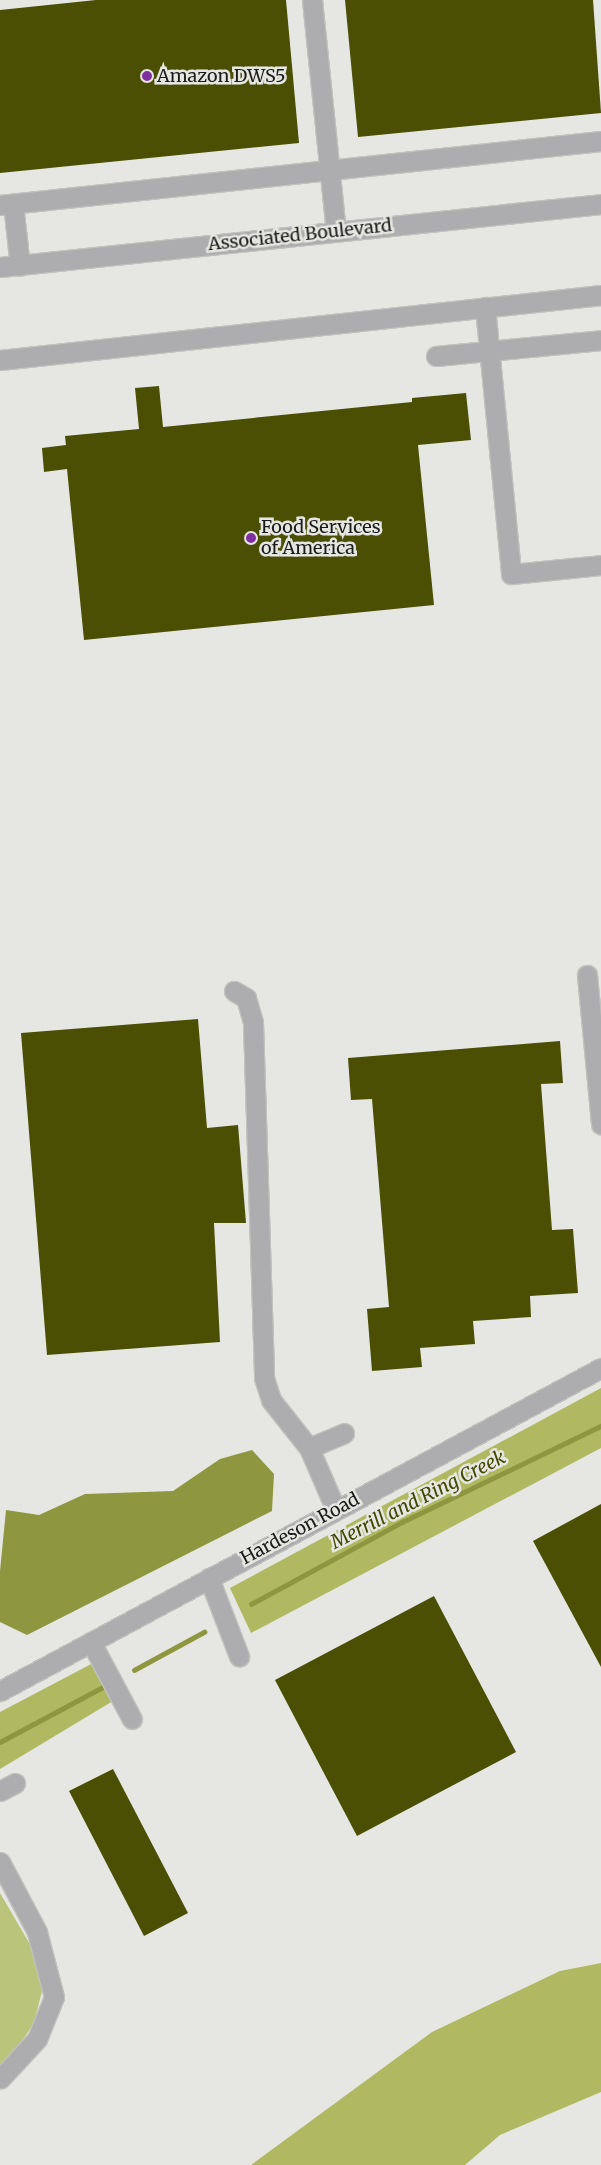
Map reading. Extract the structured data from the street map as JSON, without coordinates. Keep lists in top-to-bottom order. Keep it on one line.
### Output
{"streets":{"street":["Associated Boulevard","Hardeson Road"]},"water":["Merrill and Ring Creek"],"places":["Amazon DWS5","Food Services of America"]}
